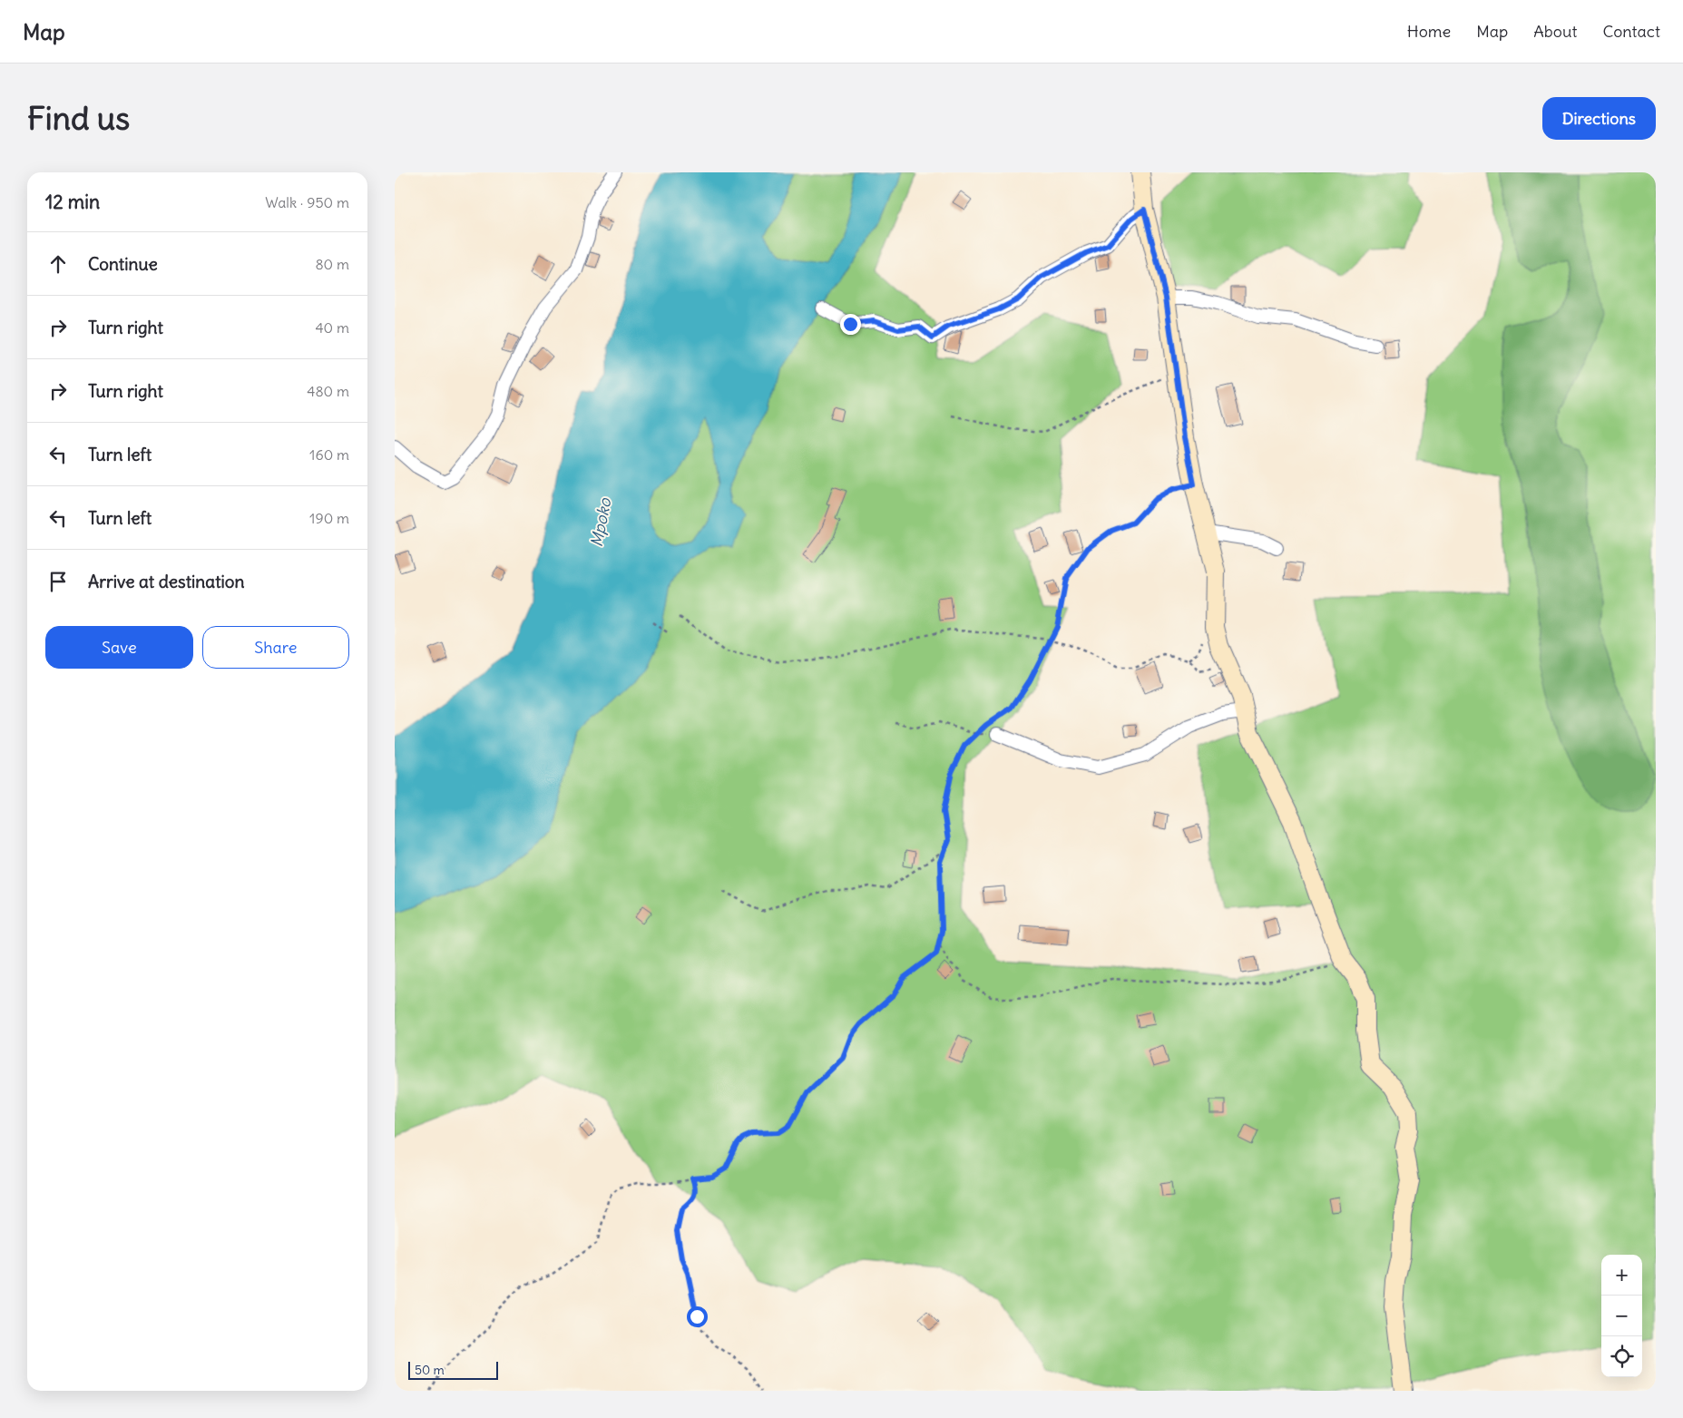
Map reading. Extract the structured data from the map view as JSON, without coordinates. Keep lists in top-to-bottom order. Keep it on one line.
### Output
{"water":["Mpoko"],"scale_bar":"50 m","page":{"header":"Map","nav":["Home","Map","About","Contact"],"buttons":["Directions",["Save","Share"]],"title":"Find us","heading":["12 min","Walk · 950 m"],"list":[["Continue","80 m"],["Turn right","40 m"],["Turn right","480 m"],["Turn left","160 m"],["Turn left","190 m"],"Arrive at destination"],"map_buttons":["+","−"],"scale":"50 m"}}
